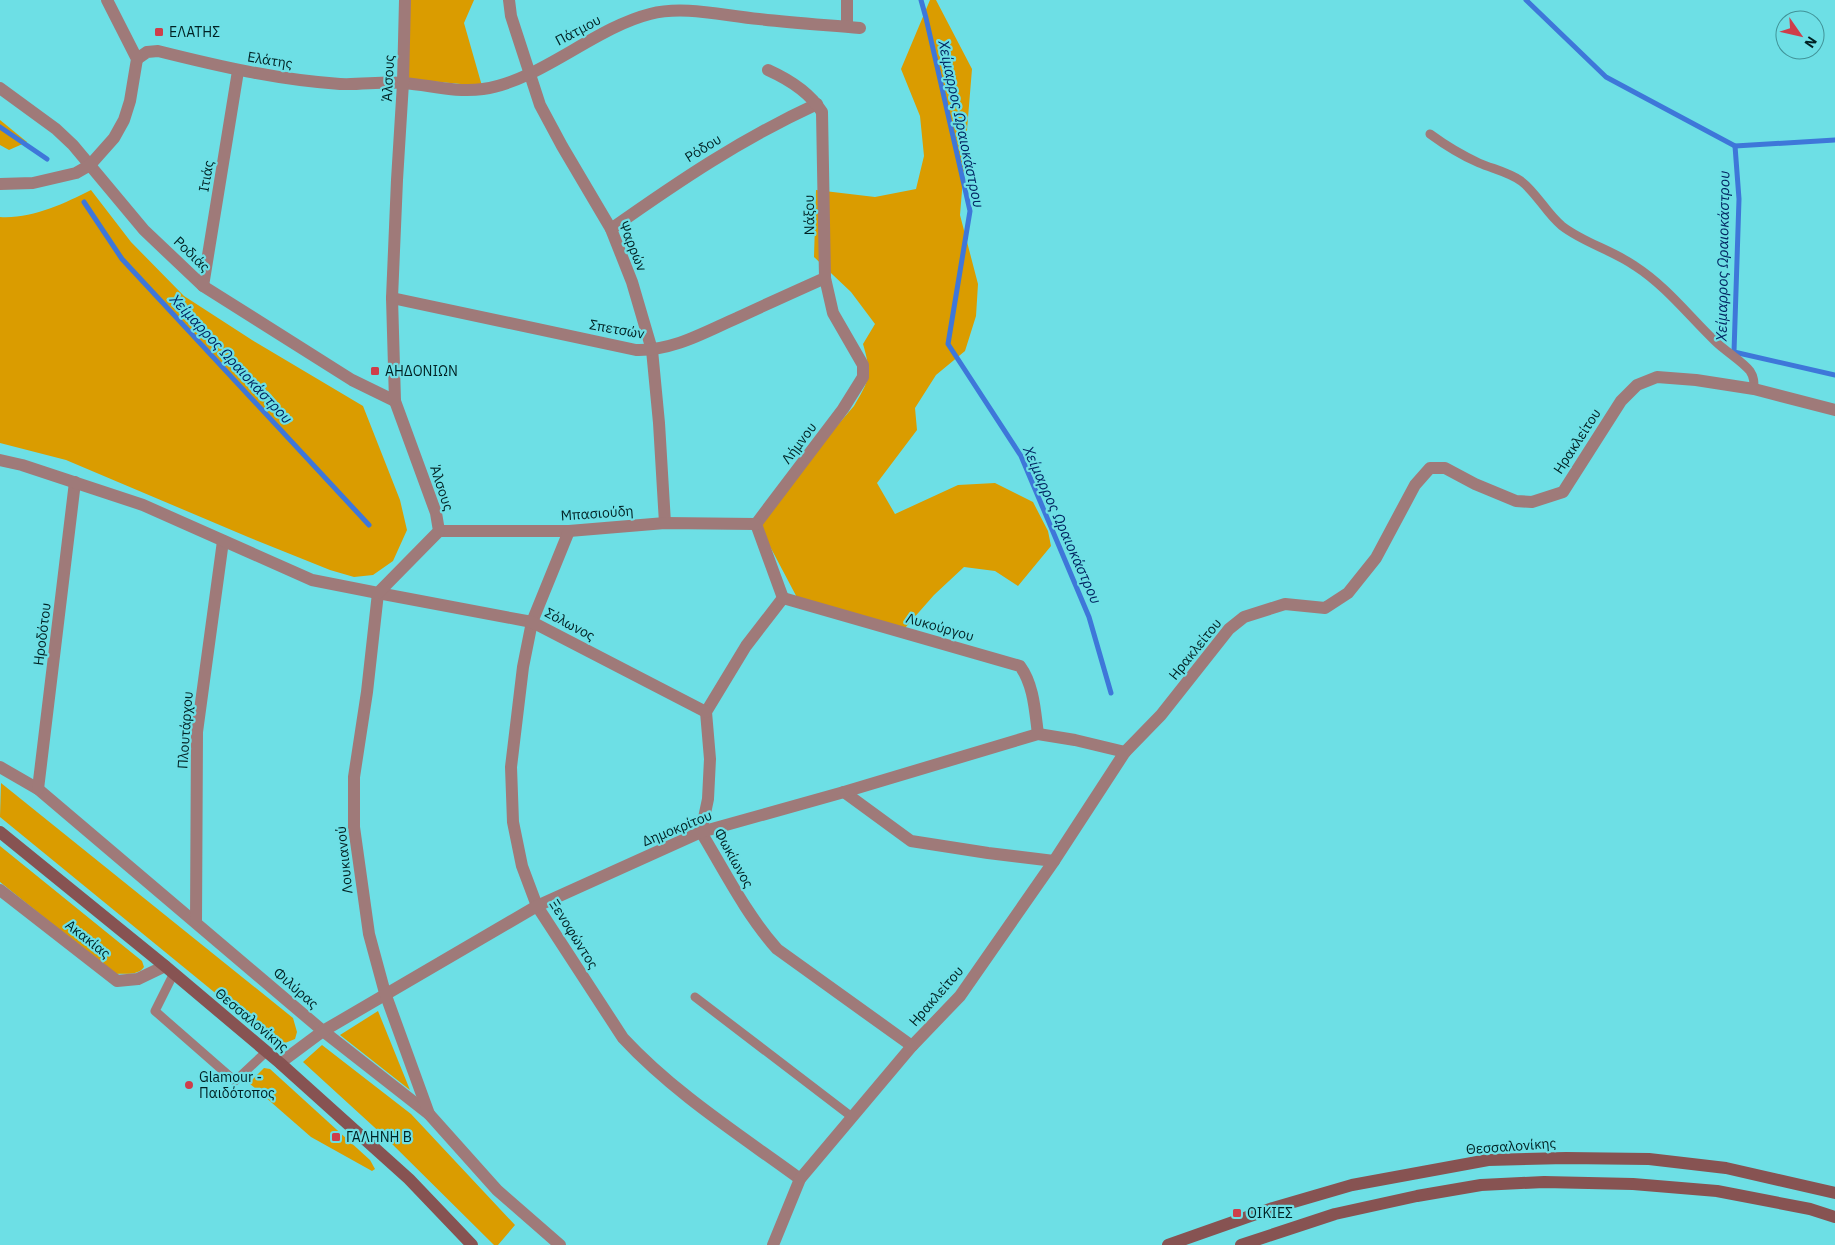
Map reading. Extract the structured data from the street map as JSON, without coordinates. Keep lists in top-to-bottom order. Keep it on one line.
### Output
{"streets":{"main road":["Θεσσαλονίκης"],"street":["Πάτμου","Ελάτης","Άλσους","Ρόδου","Ιτιάς","Νάξου","Ψαρρών","Ροδιάς","Σπετσών","Ηρακλείτου","Λήμνου","Μπασιούδη","Σόλωνος","Λυκούργου","Ηροδότου","Πλουτάρχου","Δημοκρίτου","Φωκίωνος","Λουκιανού","Ξενοφώντος","Ακακίας","Φιλύρας"]},"crossings":[["Πάτμου","Ελάτης"],["Πάτμου","Άλσους"],["Πάτμου","Ψαρρών"],["Ελάτης","Άλσους"],["Ελάτης","Ιτιάς"],["Άλσους","Ροδιάς"],["Άλσους","Σπετσών"],["Άλσους","Μπασιούδη"],["Άλσους","Σόλωνος"],["Άλσους","Λουκιανού"],["Ρόδου","Νάξου"],["Ρόδου","Ψαρρών"],["Ιτιάς","Ροδιάς"],["Νάξου","Σπετσών"],["Νάξου","Λήμνου"],["Ψαρρών","Σπετσών"],["Ψαρρών","Μπασιούδη"],["Ηρακλείτου","Δημοκρίτου"],["Ηρακλείτου","Φωκίωνος"],["Ηρακλείτου","Ξενοφώντος"],["Λήμνου","Μπασιούδη"],["Μπασιούδη","Ξενοφώντος"],["Σόλωνος","Φωκίωνος"],["Σόλωνος","Λουκιανού"],["Σόλωνος","Ξενοφώντος"],["Λυκούργου","Δημοκρίτου"],["Ηροδότου","Φιλύρας"],["Πλουτάρχου","Φιλύρας"],["Δημοκρίτου","Φωκίωνος"],["Δημοκρίτου","Λουκιανού"],["Δημοκρίτου","Ξενοφώντος"],["Δημοκρίτου","Φιλύρας"],["Δημοκρίτου","Θεσσαλονίκης"],["Λουκιανού","Φιλύρας"],["Ακακίας","Θεσσαλονίκης"]],"water":["Χείμαρρος Ωραιοκάστρου"],"places":{"transit":["ΕΛΑΤΗΣ","ΑΗΔΟΝΙΩΝ","ΓΑΛΗΝΗ Β","ΟΙΚΙΕΣ"],"other":["Glamour - Παιδότοπος"]},"north":"bottom right"}
